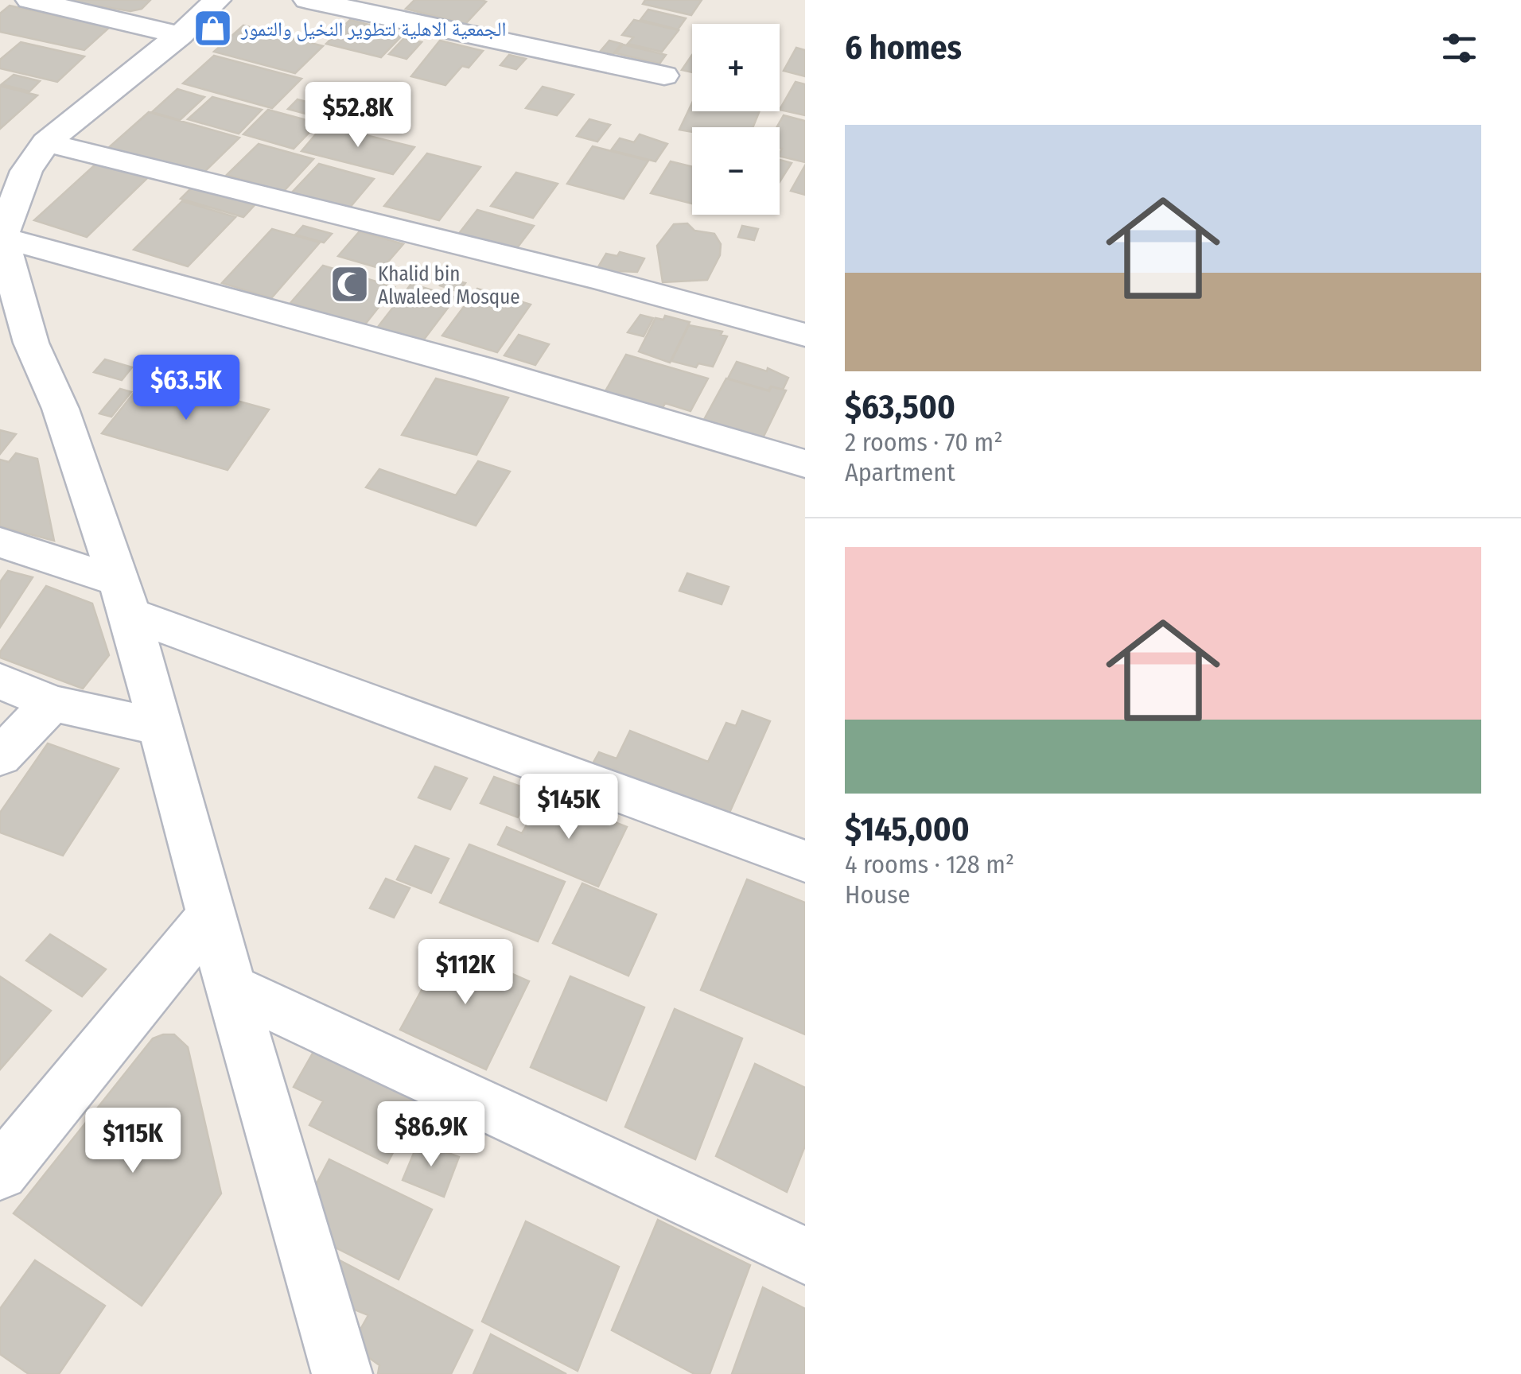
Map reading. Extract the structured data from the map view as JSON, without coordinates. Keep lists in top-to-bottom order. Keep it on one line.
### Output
{"places":{"shop":["الجمعية الاهلية لتطوير النخيل والتمور"],"mosque":["Khalid bin Alwaleed Mosque"]},"page":{"heading":"6 homes","map_buttons":["+","−"],"price":["$52.8K","$63.5K","$145K","$112K","$86.9K","$115K"],"list":[{"name":"$63,500","note":"2 rooms · 70 m² · Apartment"},{"name":"$145,000","note":"4 rooms · 128 m² · House"}]}}
